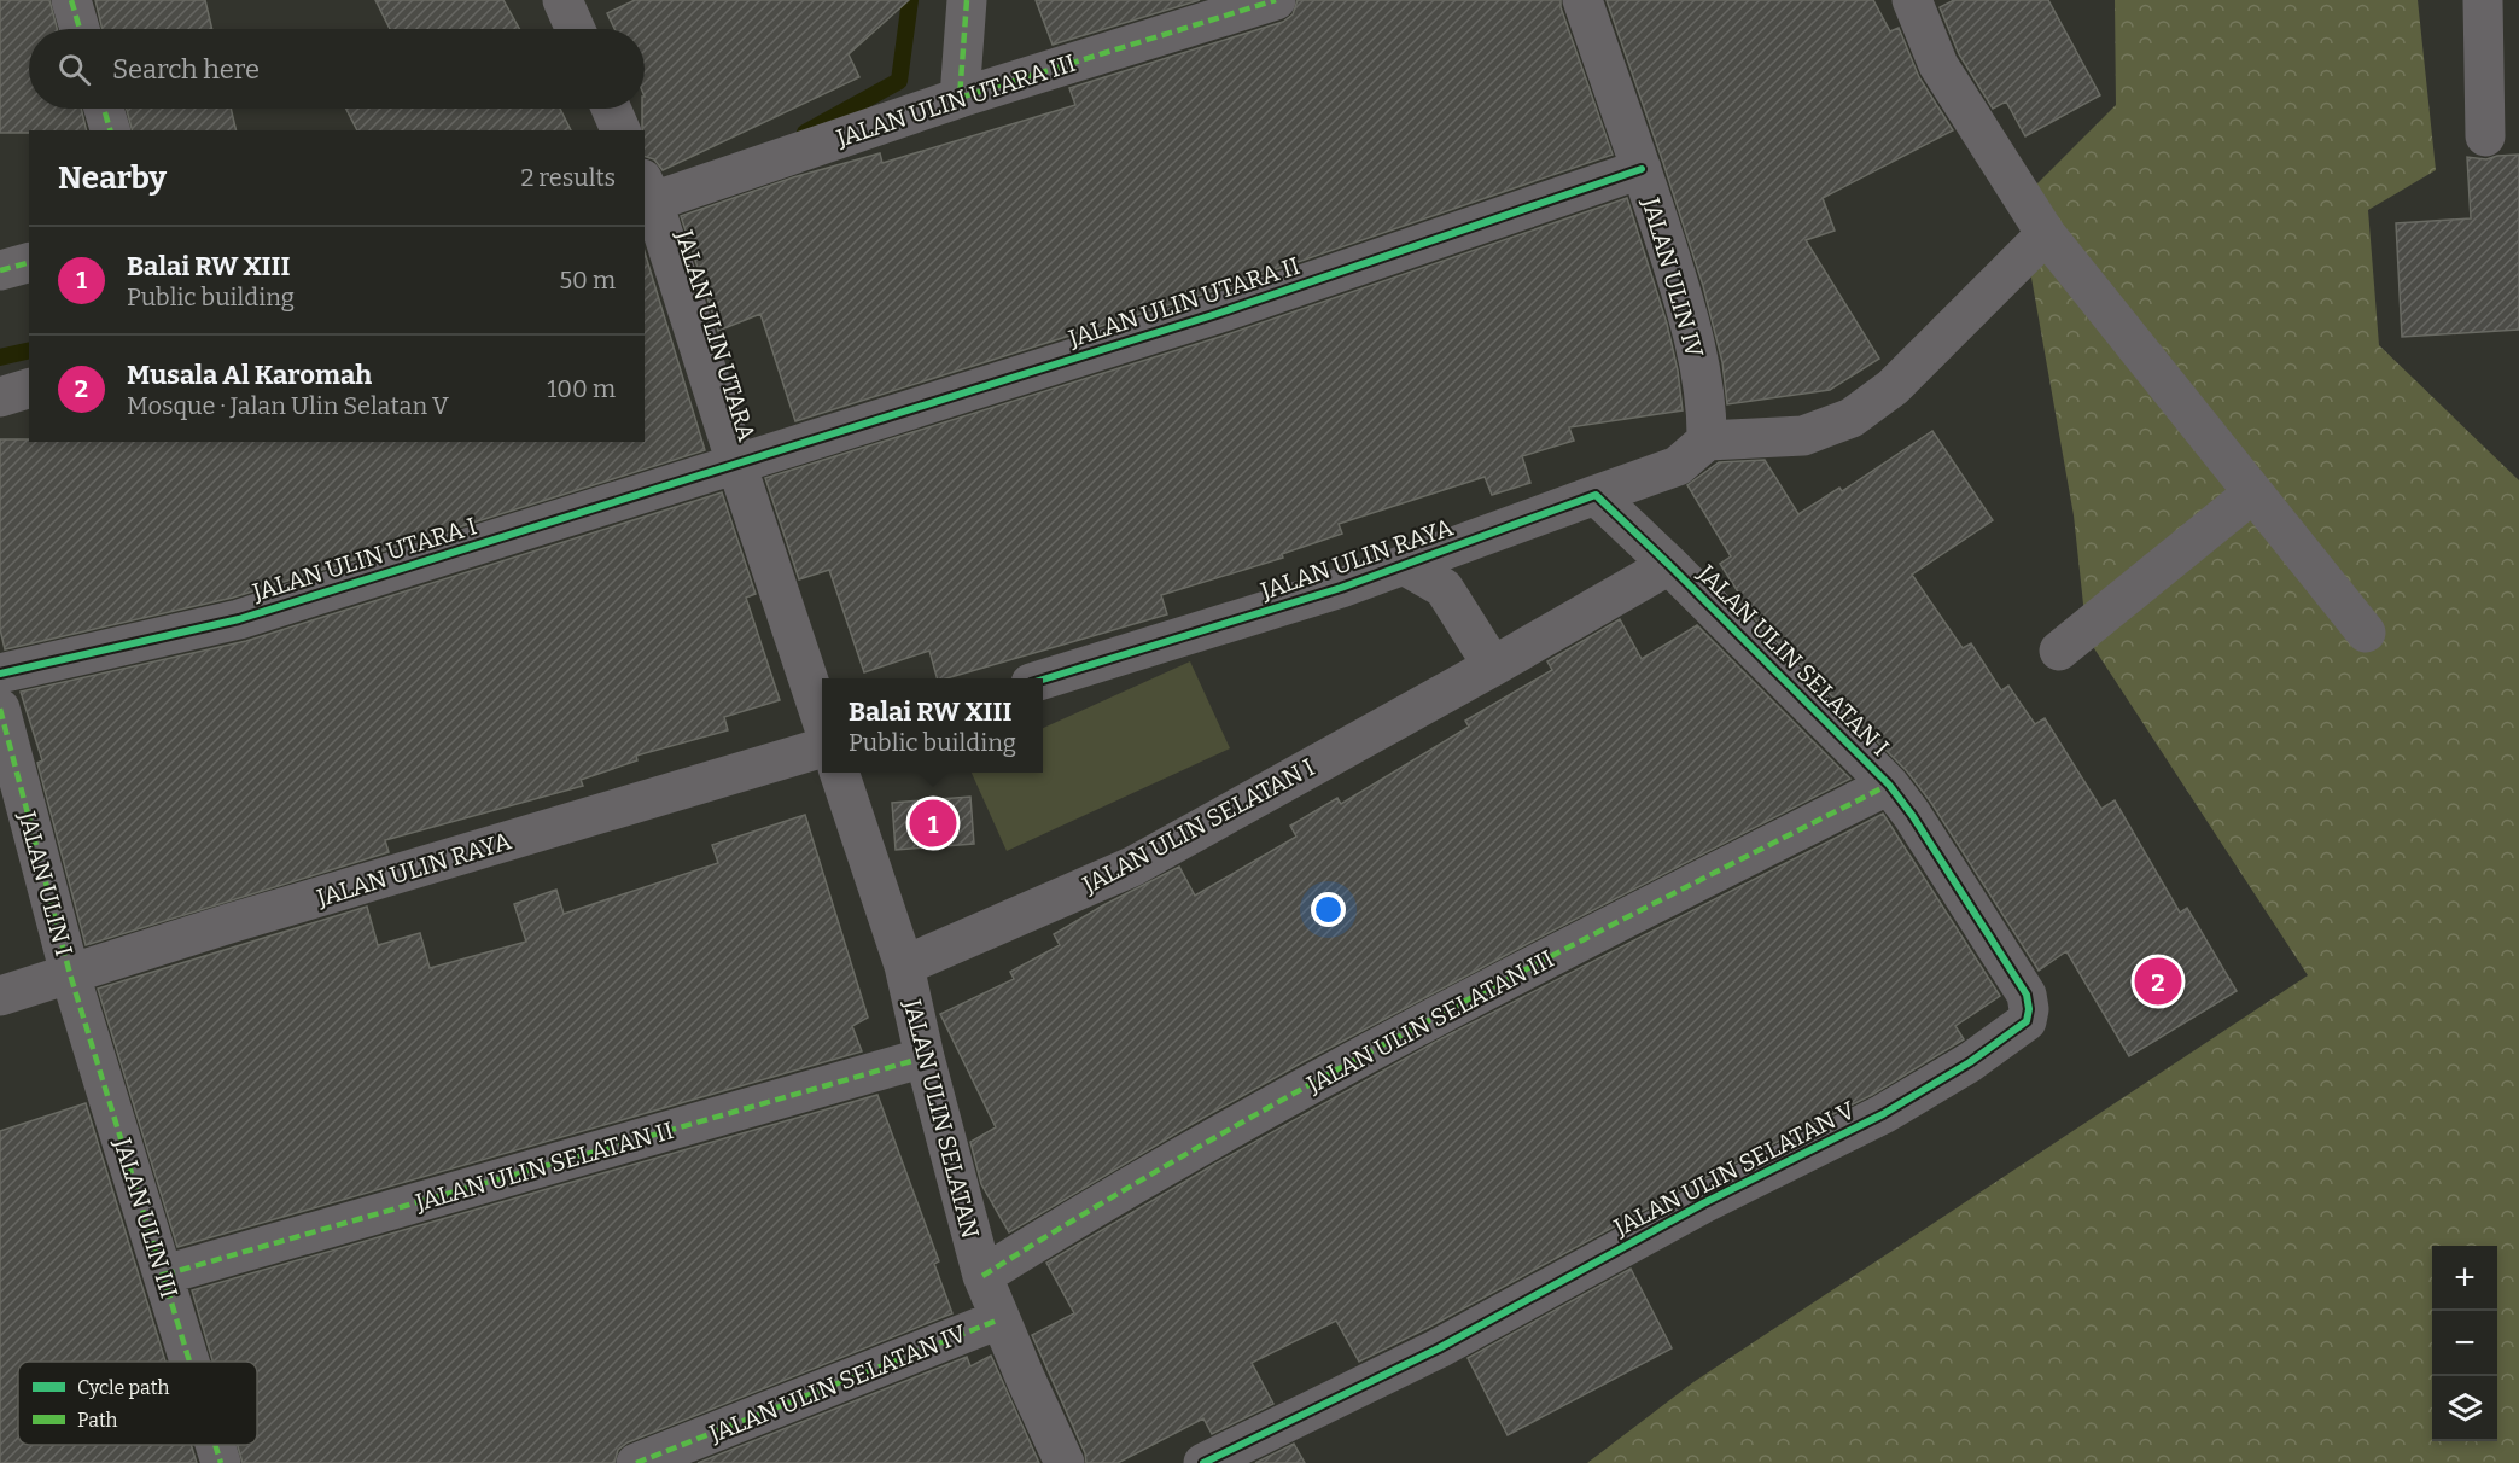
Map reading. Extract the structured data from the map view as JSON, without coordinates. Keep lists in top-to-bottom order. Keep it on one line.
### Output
{"streets":{"street":["JALAN ULIN UTARA III","JALAN ULIN IV","JALAN ULIN UTARA II","JALAN ULIN UTARA","JALAN ULIN UTARA I","JALAN ULIN RAYA","JALAN ULIN SELATAN I","JALAN ULIN I","JALAN ULIN SELATAN III","JALAN ULIN SELATAN","JALAN ULIN SELATAN II","JALAN ULIN SELATAN V","JALAN ULIN III","JALAN ULIN SELATAN IV"]},"crossings":[["JALAN ULIN UTARA III","JALAN ULIN UTARA"],["JALAN ULIN IV","JALAN ULIN UTARA II"],["JALAN ULIN UTARA II","JALAN ULIN UTARA"],["JALAN ULIN UTARA II","JALAN ULIN UTARA I"],["JALAN ULIN UTARA","JALAN ULIN UTARA I"],["JALAN ULIN RAYA","JALAN ULIN SELATAN I"],["JALAN ULIN RAYA","JALAN ULIN I"],["JALAN ULIN RAYA","JALAN ULIN III"],["JALAN ULIN SELATAN I","JALAN ULIN SELATAN III"],["JALAN ULIN SELATAN I","JALAN ULIN SELATAN"],["JALAN ULIN SELATAN I","JALAN ULIN SELATAN V"],["JALAN ULIN I","JALAN ULIN III"],["JALAN ULIN SELATAN III","JALAN ULIN SELATAN"],["JALAN ULIN SELATAN III","JALAN ULIN SELATAN V"],["JALAN ULIN SELATAN","JALAN ULIN SELATAN II"],["JALAN ULIN SELATAN","JALAN ULIN SELATAN IV"],["JALAN ULIN SELATAN II","JALAN ULIN III"]],"legend":["Cycle path","Path"],"page":{"search":"Search here","heading":["Nearby","2 results"],"list":[{"mark":"1","name":"Balai RW XIII","note":"Public building","value":"50 m"},{"mark":"2","name":"Musala Al Karomah","note":"Mosque · Jalan Ulin Selatan V","value":"100 m"}],"popup":["Balai RW XIII","Public building"],"pins":["1","2"],"map_buttons":["+","−"]}}
